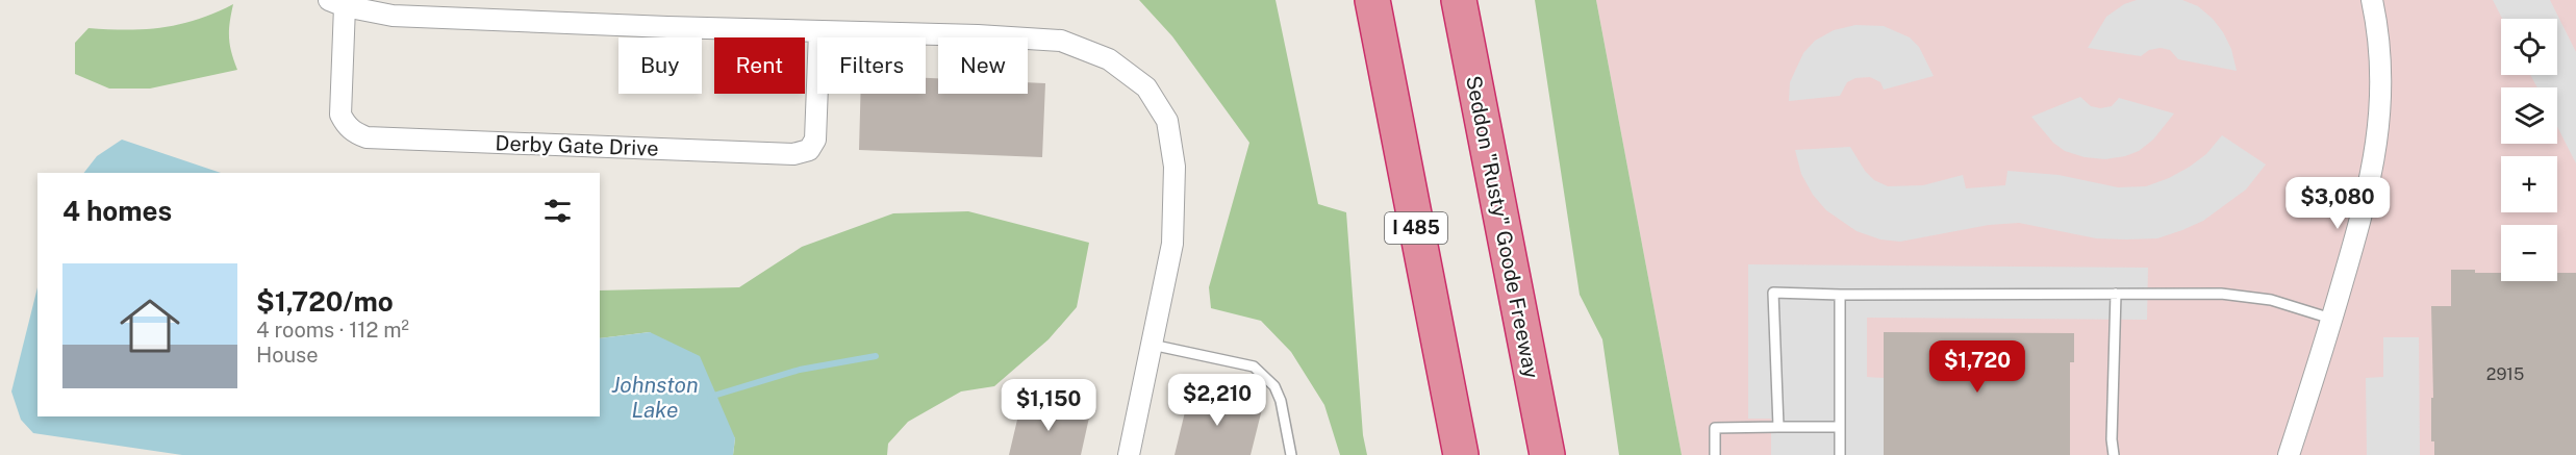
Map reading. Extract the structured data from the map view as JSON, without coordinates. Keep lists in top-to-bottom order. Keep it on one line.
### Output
{"streets":{"highway":["Seddon \"Rusty\" Goode Freeway","I 485"],"street":["Derby Gate Drive"]},"water":["Johnston Lake"],"house_numbers":["2915"],"page":{"map_buttons":["+","−"],"chip":["Buy","Rent","Filters","New"],"heading":"4 homes","price":["$3,080","$1,720","$2,210","$1,150"],"list":[{"name":"$1,720/mo","note":"4 rooms · 112 m² · House"}]}}
